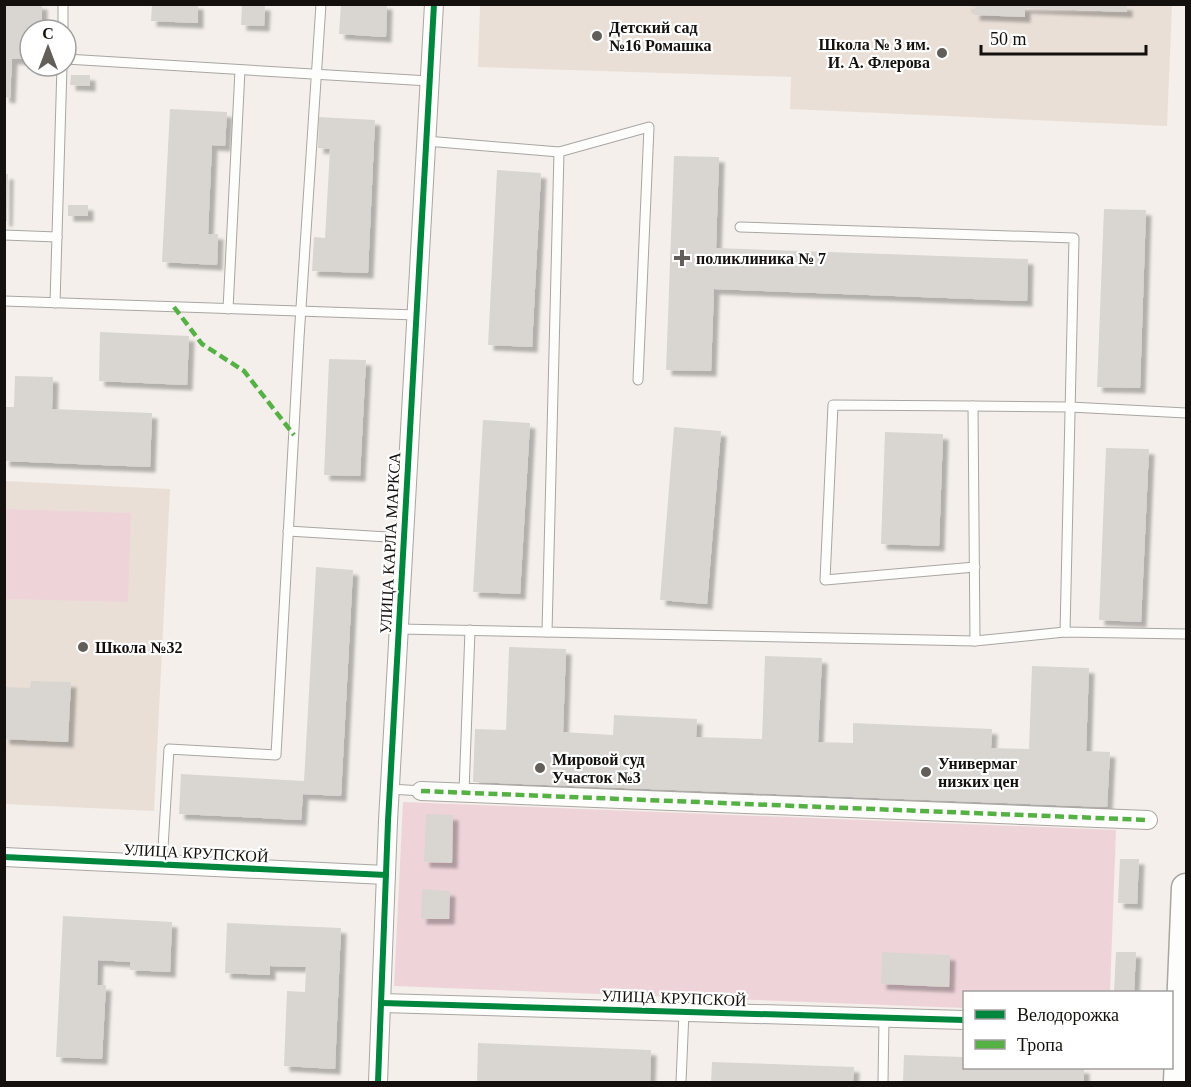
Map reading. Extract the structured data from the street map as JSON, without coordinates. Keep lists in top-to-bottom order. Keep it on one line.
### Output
{"streets":{"street":["УЛИЦА КАРЛА МАРКСА","УЛИЦА КРУПСКОЙ"]},"crossings":[["УЛИЦА КАРЛА МАРКСА","УЛИЦА КРУПСКОЙ"]],"places":{"other":["Детский сад №16 Ромашка","Школа № 3 им. И. А. Флерова","Школа №32","Мировой суд Участок №3","Универмаг низких цен"],"health":["поликлиника № 7"]},"legend":["Велодорожка","Тропа"],"scale_bar":"50 m","north":"top"}
